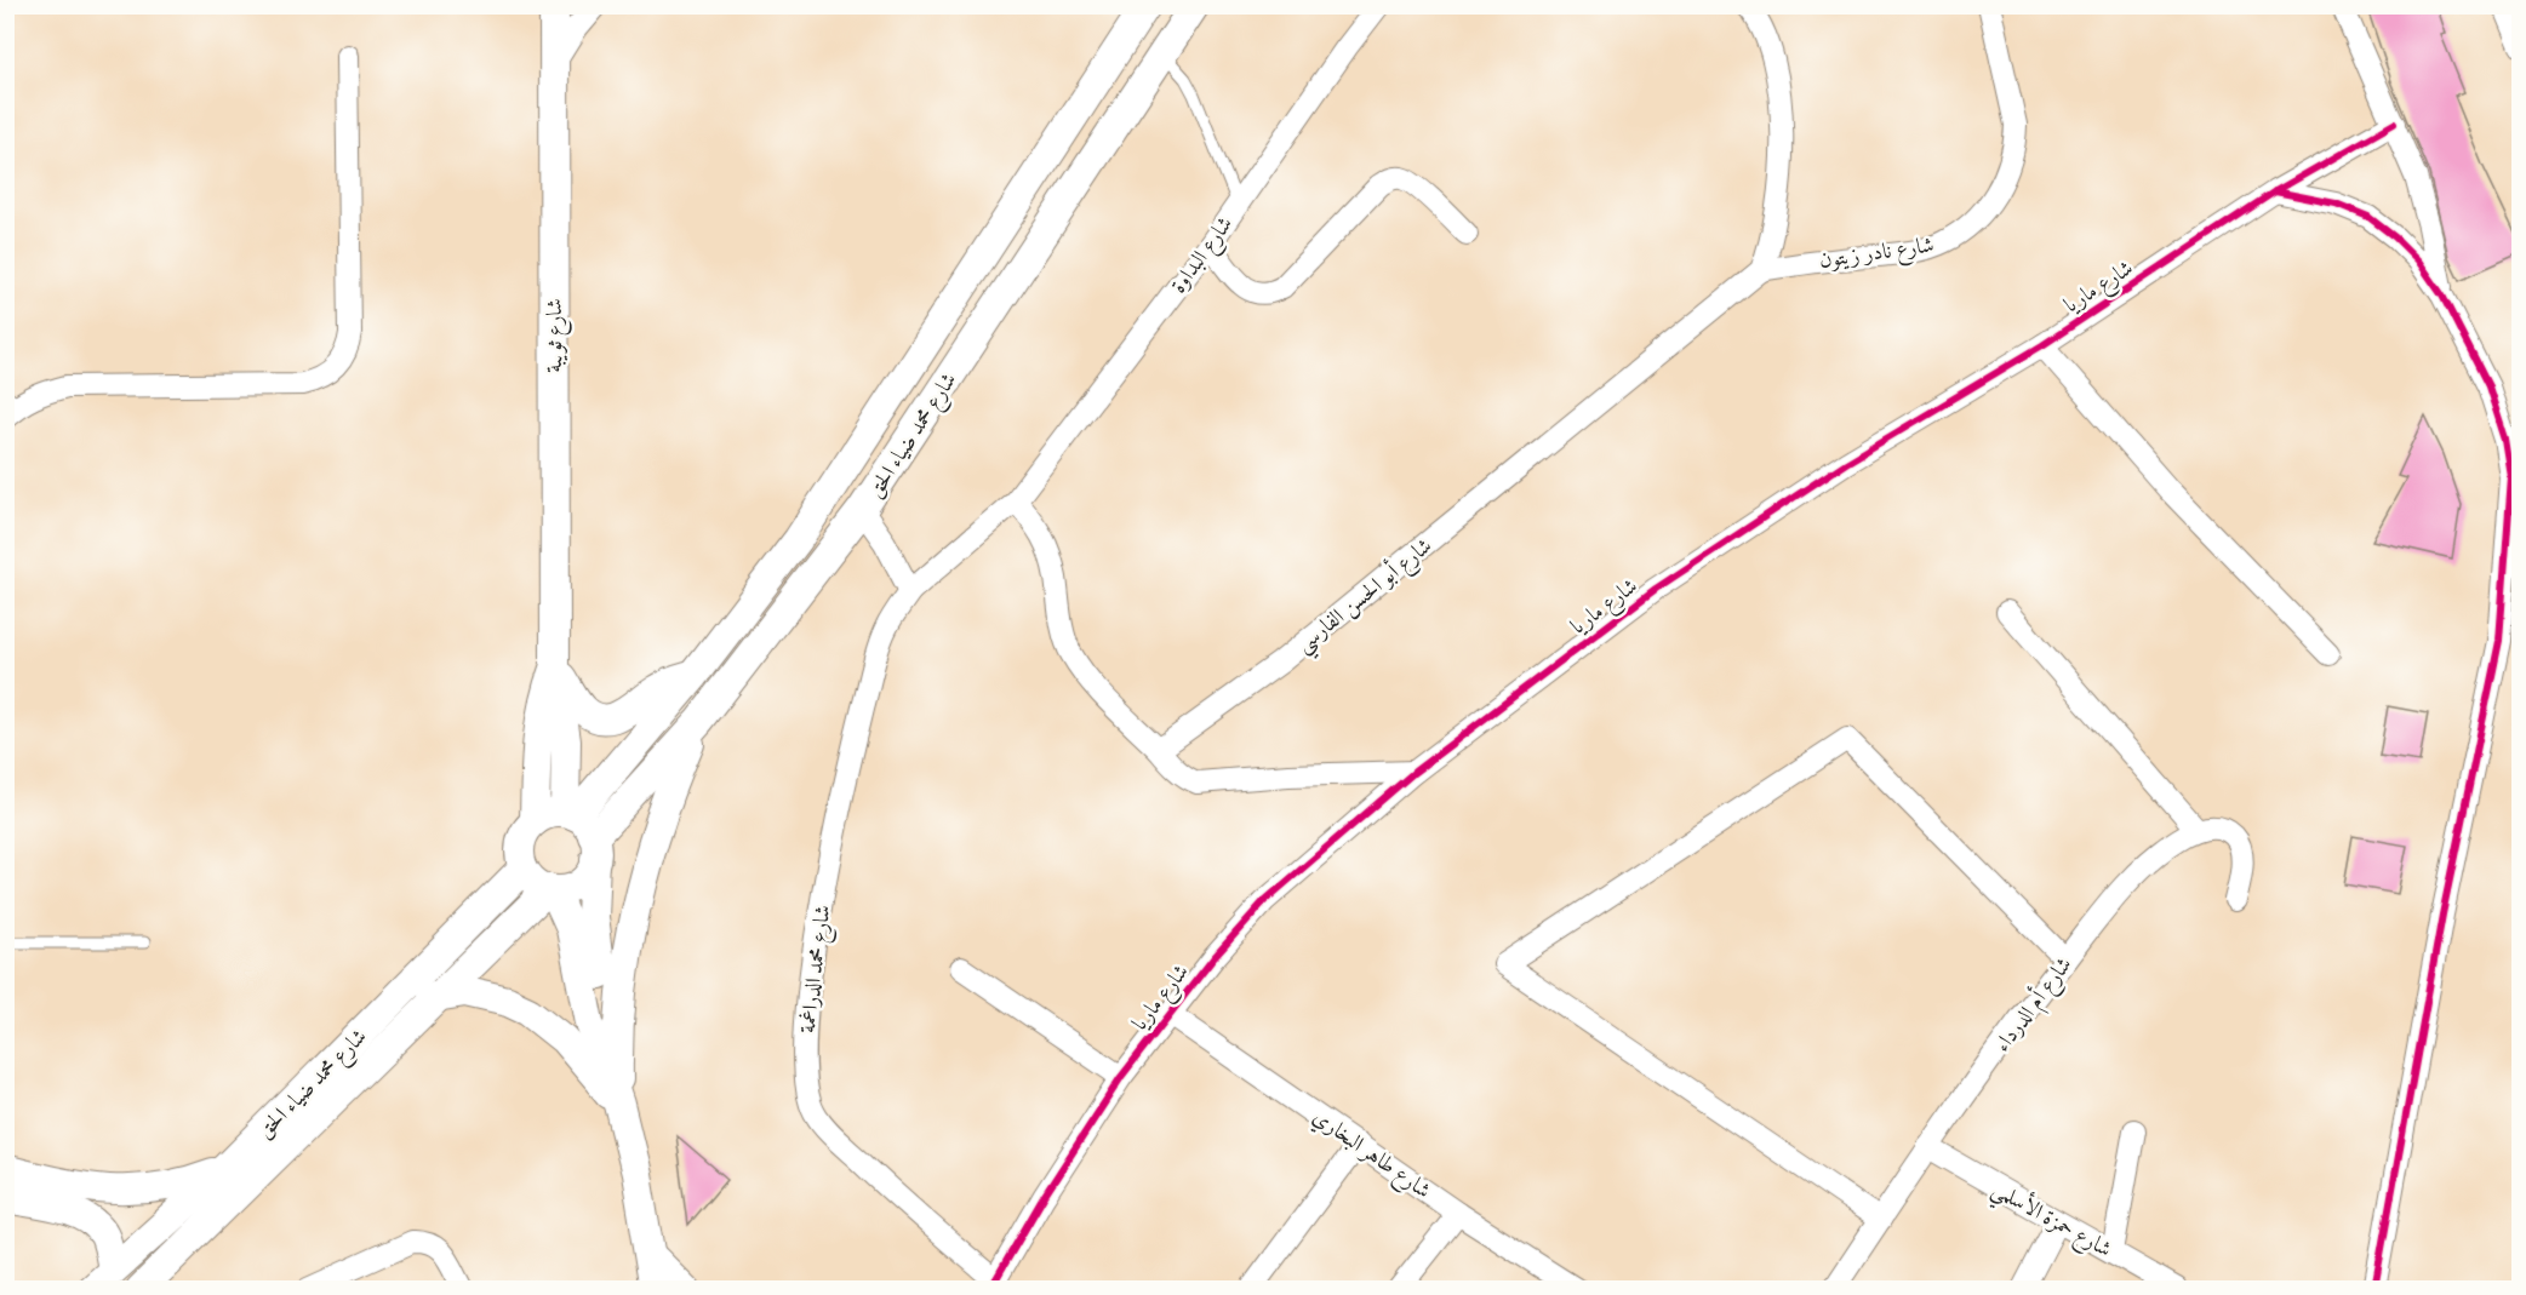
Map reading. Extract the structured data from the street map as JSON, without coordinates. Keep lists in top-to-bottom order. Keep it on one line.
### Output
{"streets":{"main road":["شارع ثويبة","شارع محمد ضياء الحق"],"street":["شارع نادر زيتون","شارع البداوة","شارع ماريا","شارع أبو الحسن الفارسي","شارع محمد الدراغمة","شارع أم الدرداء","شارع طاهر البخاري","شارع حمزة الأسلمي"]},"crossings":[["شارع نادر زيتون","شارع أبو الحسن الفارسي"],["شارع ماريا","شارع محمد الدراغمة"],["شارع ماريا","شارع طاهر البخاري"],["شارع ثويبة","شارع محمد ضياء الحق"],["شارع أم الدرداء","شارع حمزة الأسلمي"]]}
